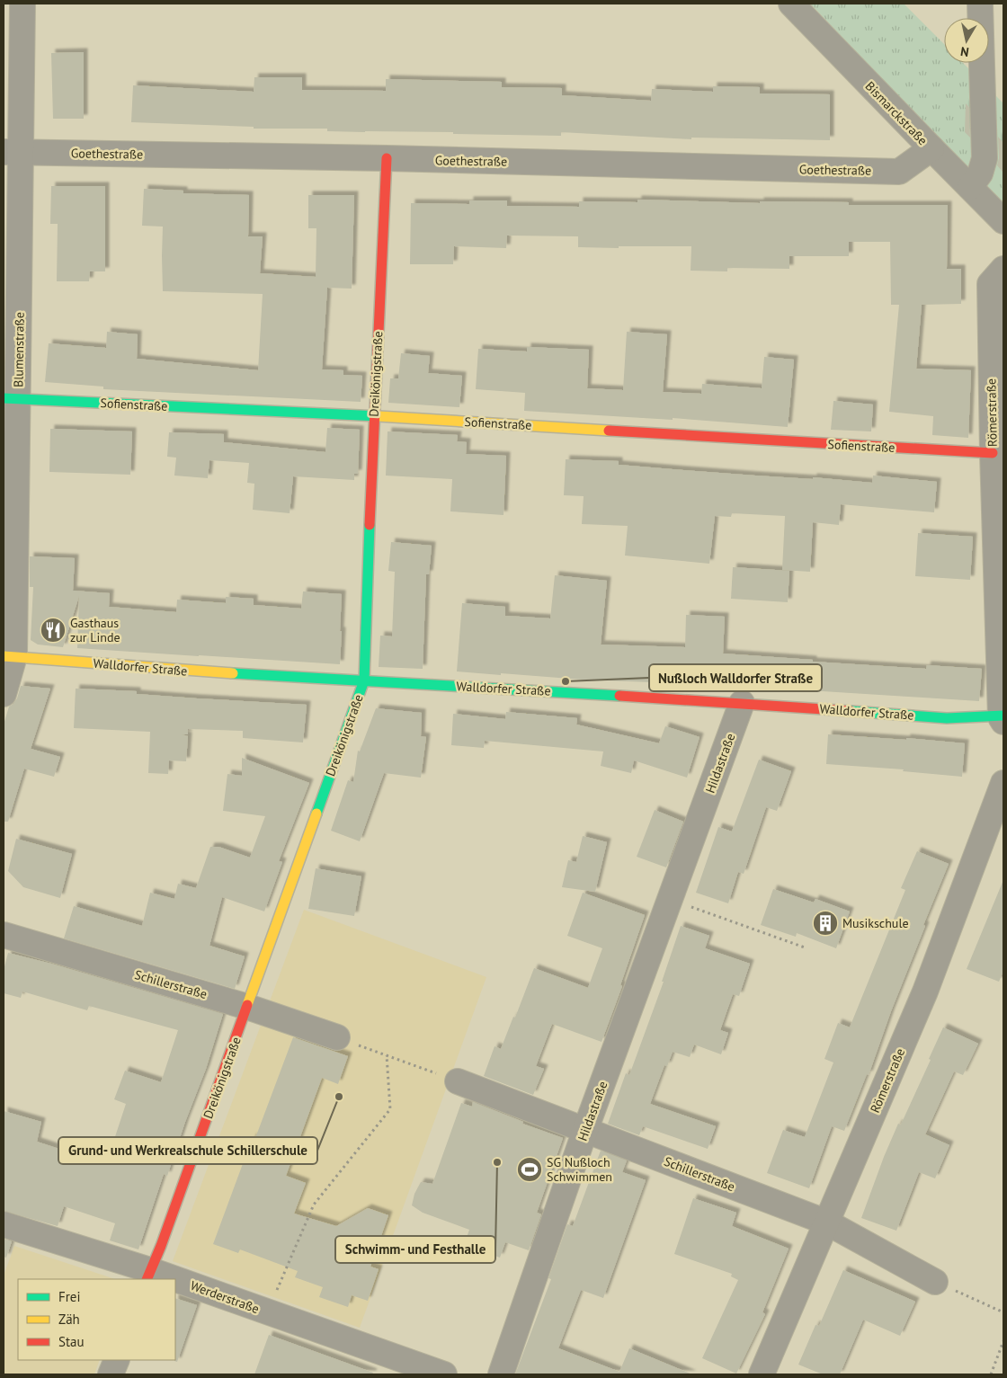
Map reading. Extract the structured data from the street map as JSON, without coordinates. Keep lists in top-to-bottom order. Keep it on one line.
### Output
{"streets":{"street":["Bismarckstraße","Goethestraße","Blumenstraße","Dreikönigstraße","Sofienstraße","Römerstraße","Walldorfer Straße","Hildastraße","Schillerstraße","Werderstraße"]},"crossings":[["Bismarckstraße","Goethestraße"],["Goethestraße","Blumenstraße"],["Goethestraße","Dreikönigstraße"],["Blumenstraße","Sofienstraße"],["Blumenstraße","Walldorfer Straße"],["Dreikönigstraße","Sofienstraße"],["Dreikönigstraße","Walldorfer Straße"],["Dreikönigstraße","Schillerstraße"],["Dreikönigstraße","Werderstraße"],["Sofienstraße","Römerstraße"],["Römerstraße","Walldorfer Straße"],["Römerstraße","Schillerstraße"],["Walldorfer Straße","Hildastraße"],["Hildastraße","Schillerstraße"]],"places":{"restaurant":["Gasthaus zur Linde"],"other":["Nußloch Walldorfer Straße","Grund- und Werkrealschule Schillerschule","Schwimm- und Festhalle"],"building":["Musikschule"],"sports":["SG Nußloch Schwimmen"]},"legend":["Frei","Zäh","Stau"],"north":"bottom"}
